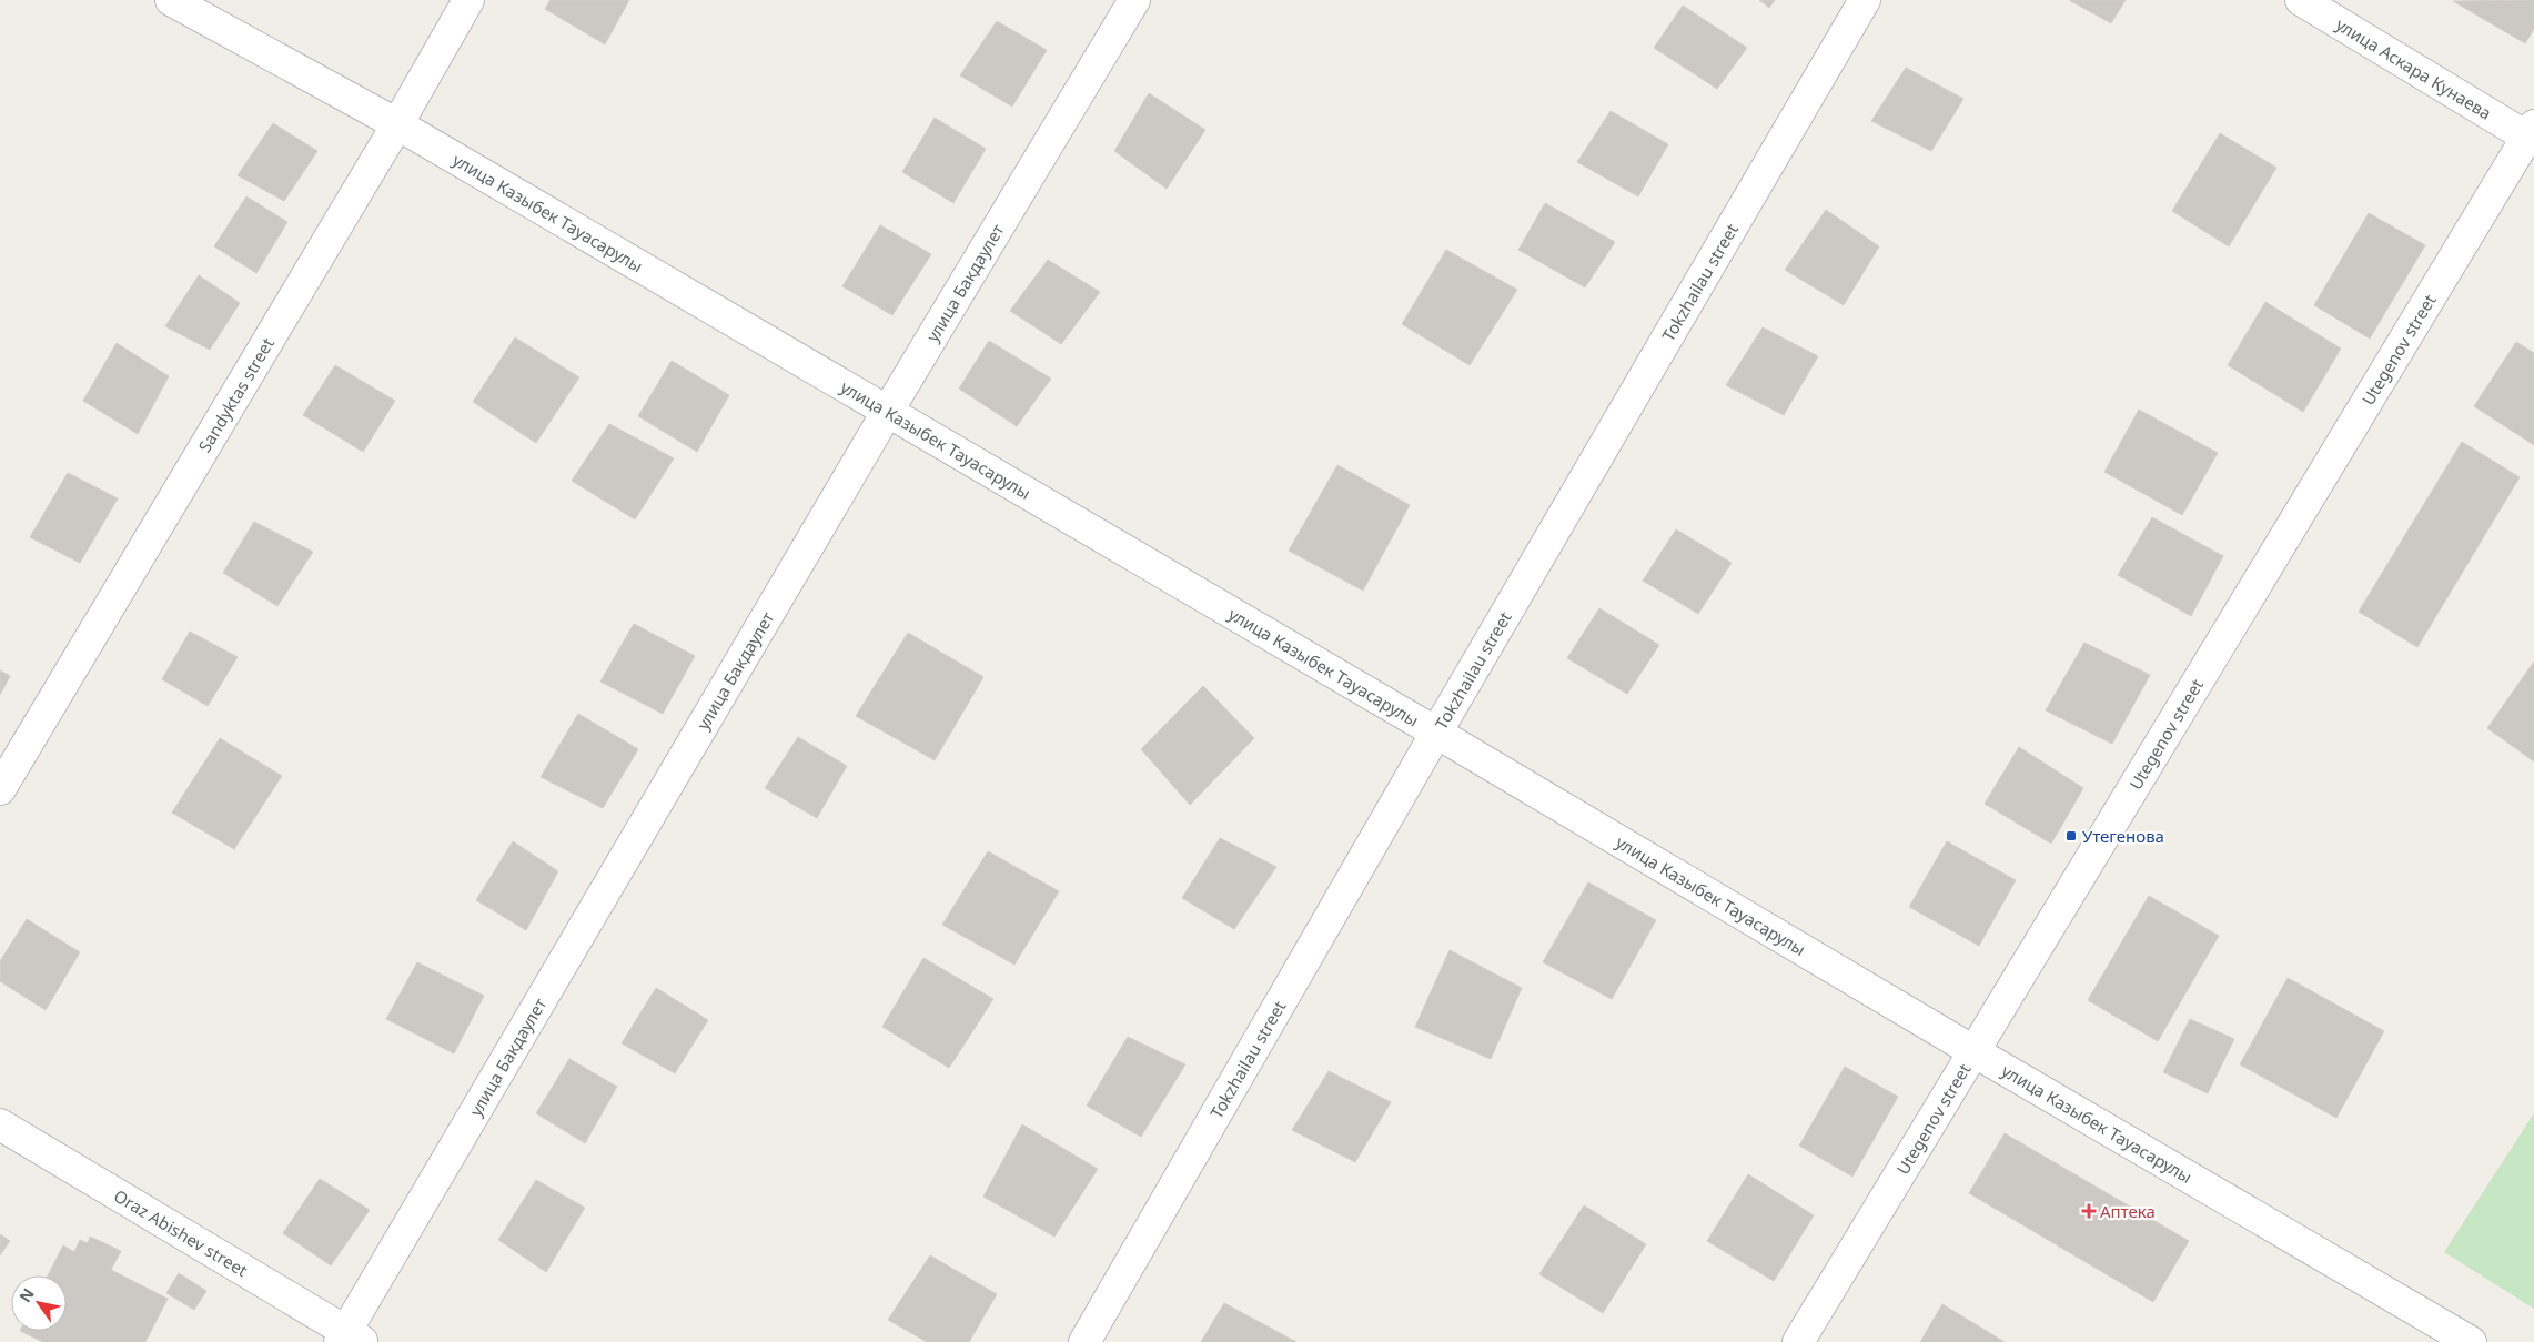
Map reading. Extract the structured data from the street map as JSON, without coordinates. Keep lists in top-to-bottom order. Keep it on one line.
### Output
{"streets":{"street":["улица Аскара Кунаева","улица Казыбек Тауасарулы","Tokzhailau street","улица Бакдаулет","Utegenov street","Sandyktas street","Oraz Abishev street"]},"crossings":[["улица Аскара Кунаева","Utegenov street"],["улица Казыбек Тауасарулы","Tokzhailau street"],["улица Казыбек Тауасарулы","улица Бакдаулет"],["улица Казыбек Тауасарулы","Utegenov street"],["улица Казыбек Тауасарулы","Sandyktas street"],["улица Бакдаулет","Oraz Abishev street"]],"places":{"transit":["Утегенова"],"health":["Аптека"]},"north":"top left"}
